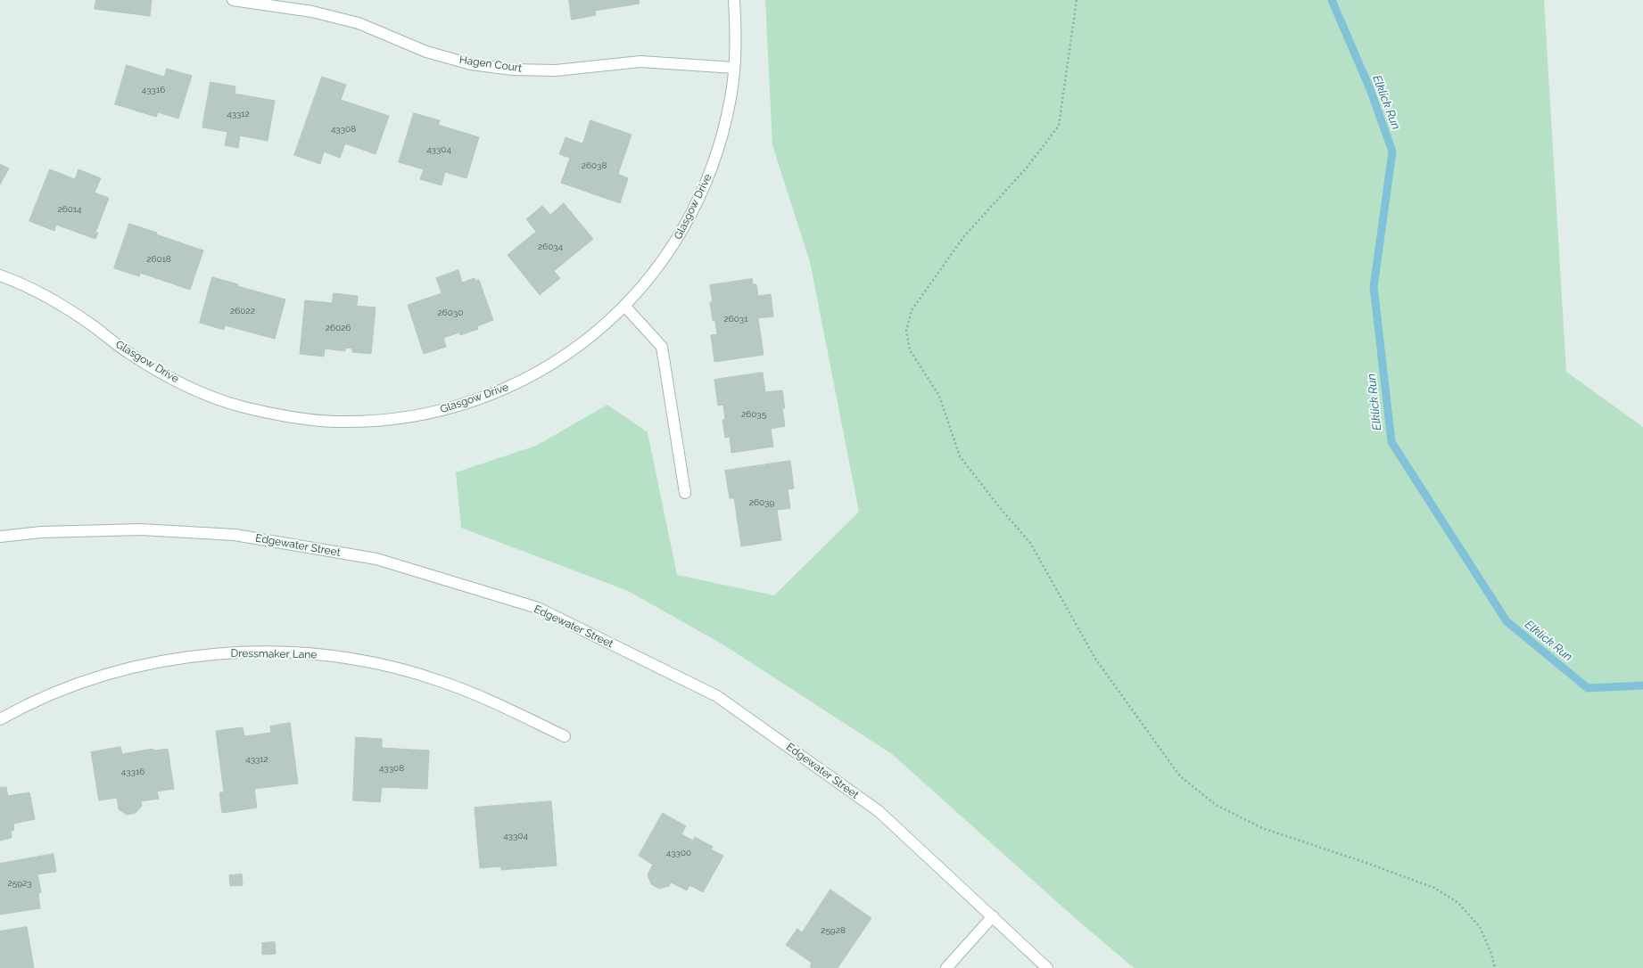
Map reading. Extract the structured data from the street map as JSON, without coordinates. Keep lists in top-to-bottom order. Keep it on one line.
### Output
{"streets":{"street":["Hagen Court","Glasgow Drive","Edgewater Street","Dressmaker Lane"]},"crossings":[["Hagen Court","Glasgow Drive"]],"water":["Elklick Run"],"house_numbers":["43316","43312","43308","43304","26038","26014","26034","26018","26022","26030","26031","26026","26035","26039","43312","43308","43316","43304","43300","25923","25928"]}
